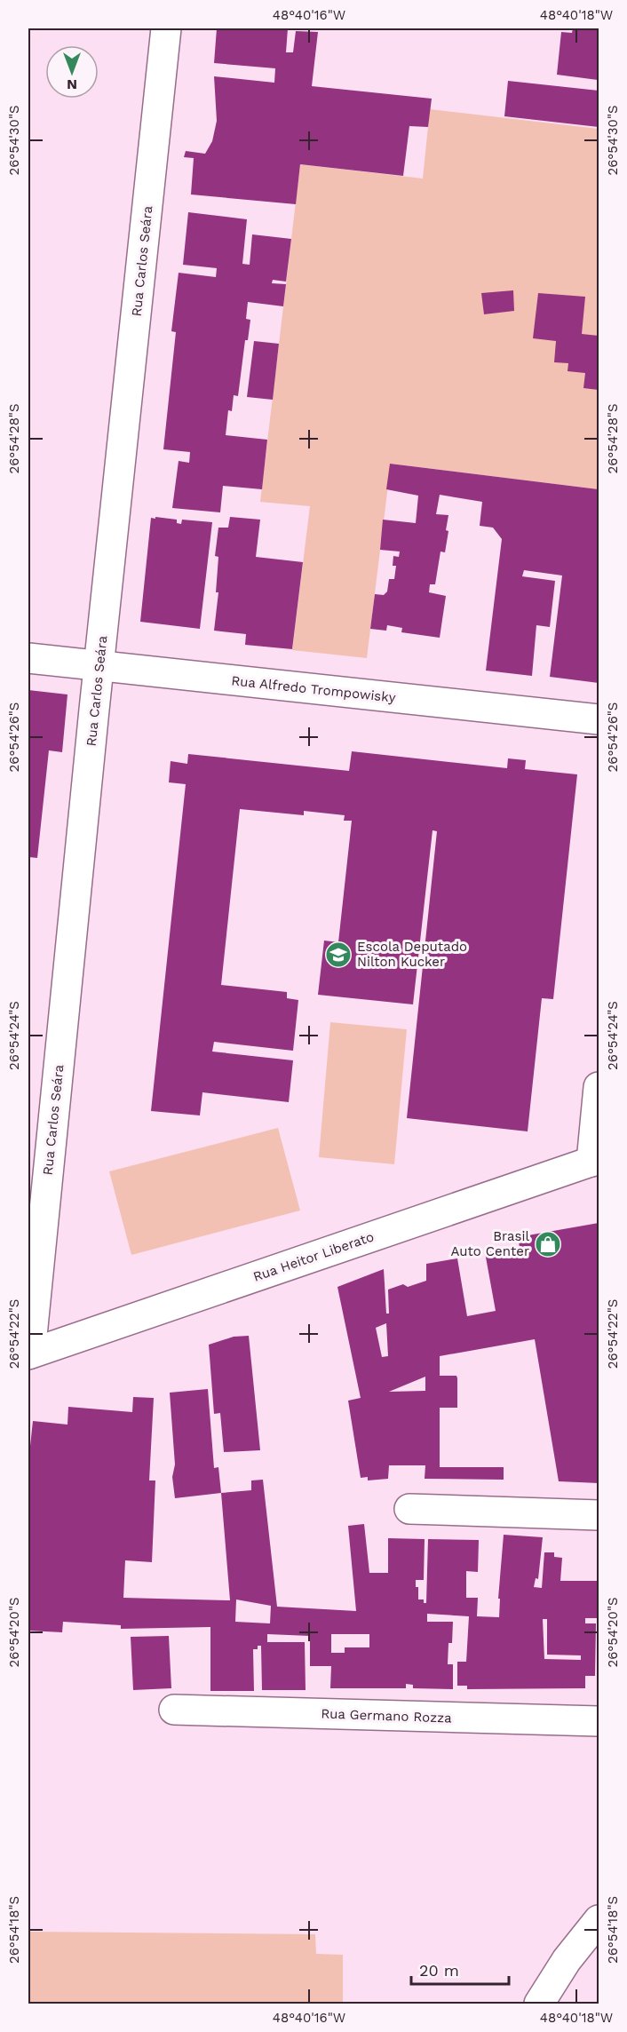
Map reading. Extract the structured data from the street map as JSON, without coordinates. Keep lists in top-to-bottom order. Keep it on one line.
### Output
{"streets":{"street":["Rua Carlos Seára","Rua Alfredo Trompowisky","Rua Heitor Liberato","Rua Germano Rozza"]},"crossings":[["Rua Carlos Seára","Rua Alfredo Trompowisky"],["Rua Carlos Seára","Rua Heitor Liberato"]],"places":{"school or university":["Escola Deputado Nilton Kucker"],"shop":["Brasil Auto Center"]},"scale_bar":"20 m","north":"bottom","coordinates":["48°40'16\"W","48°40'18\"W","26°54'30\"S","26°54'28\"S","26°54'26\"S","26°54'24\"S","26°54'22\"S","26°54'20\"S","26°54'18\"S"]}
